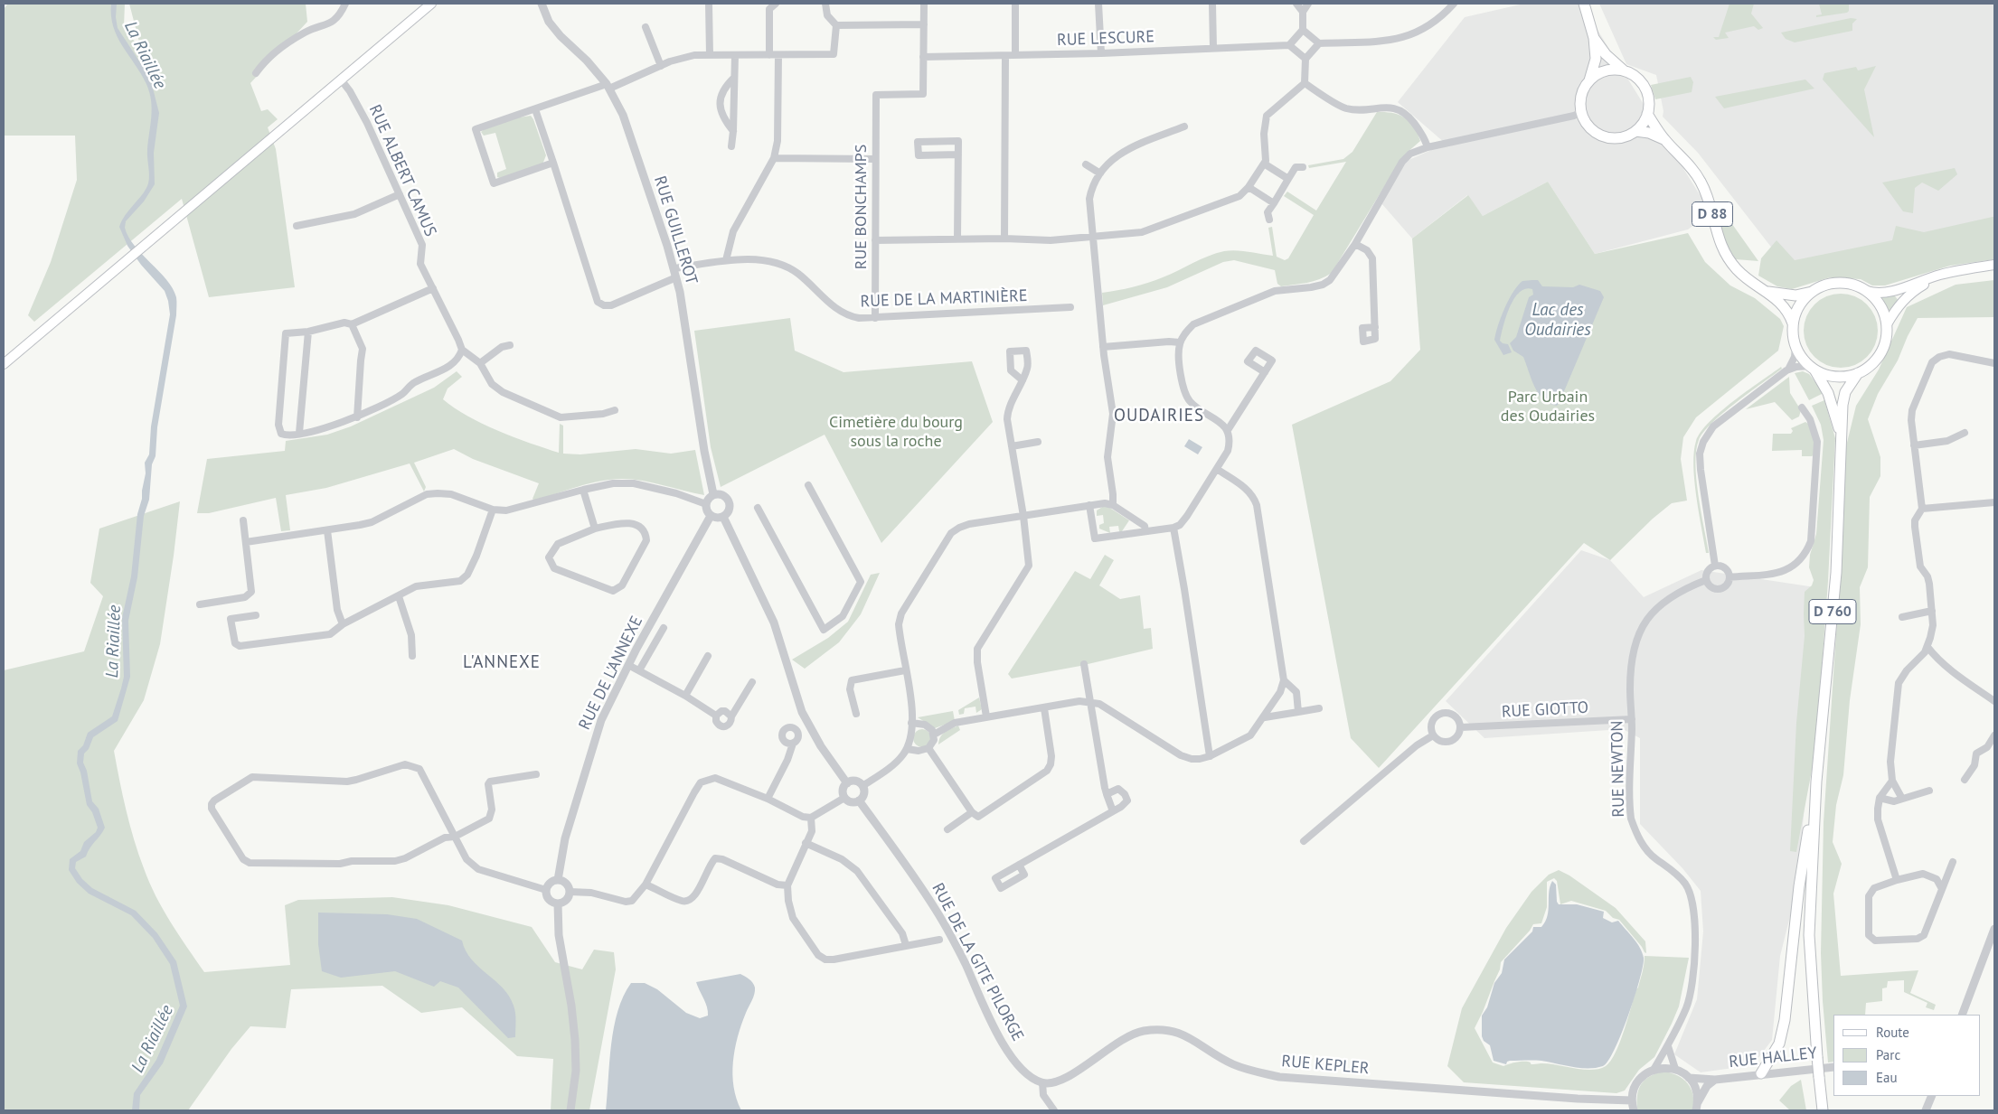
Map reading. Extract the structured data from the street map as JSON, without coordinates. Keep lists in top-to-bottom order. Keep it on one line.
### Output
{"streets":{"main road":["D 88","D 760"],"street":["RUE LESCURE","RUE ALBERT CAMUS","RUE BONCHAMPS","RUE GUILLEROT","RUE DE LA MARTINIÈRE","RUE DE L'ANNEXE","RUE GIOTTO","RUE NEWTON","RUE DE LA GITE PILORGE","RUE HALLEY","RUE KEPLER"]},"crossings":[["RUE LESCURE","RUE BONCHAMPS"],["RUE BONCHAMPS","RUE DE LA MARTINIÈRE"],["D 88","D 760"],["RUE GUILLEROT","RUE DE LA MARTINIÈRE"],["RUE GUILLEROT","RUE DE L'ANNEXE"],["RUE GIOTTO","RUE NEWTON"],["RUE DE LA GITE PILORGE","RUE KEPLER"]],"districts":["OUDAIRIES","L'ANNEXE"],"water":["La Riaillée","Lac des Oudairies"],"parks":["Parc Urbain des Oudairies","Cimetière du bourg sous la roche"],"legend":["Route","Parc","Eau"]}
